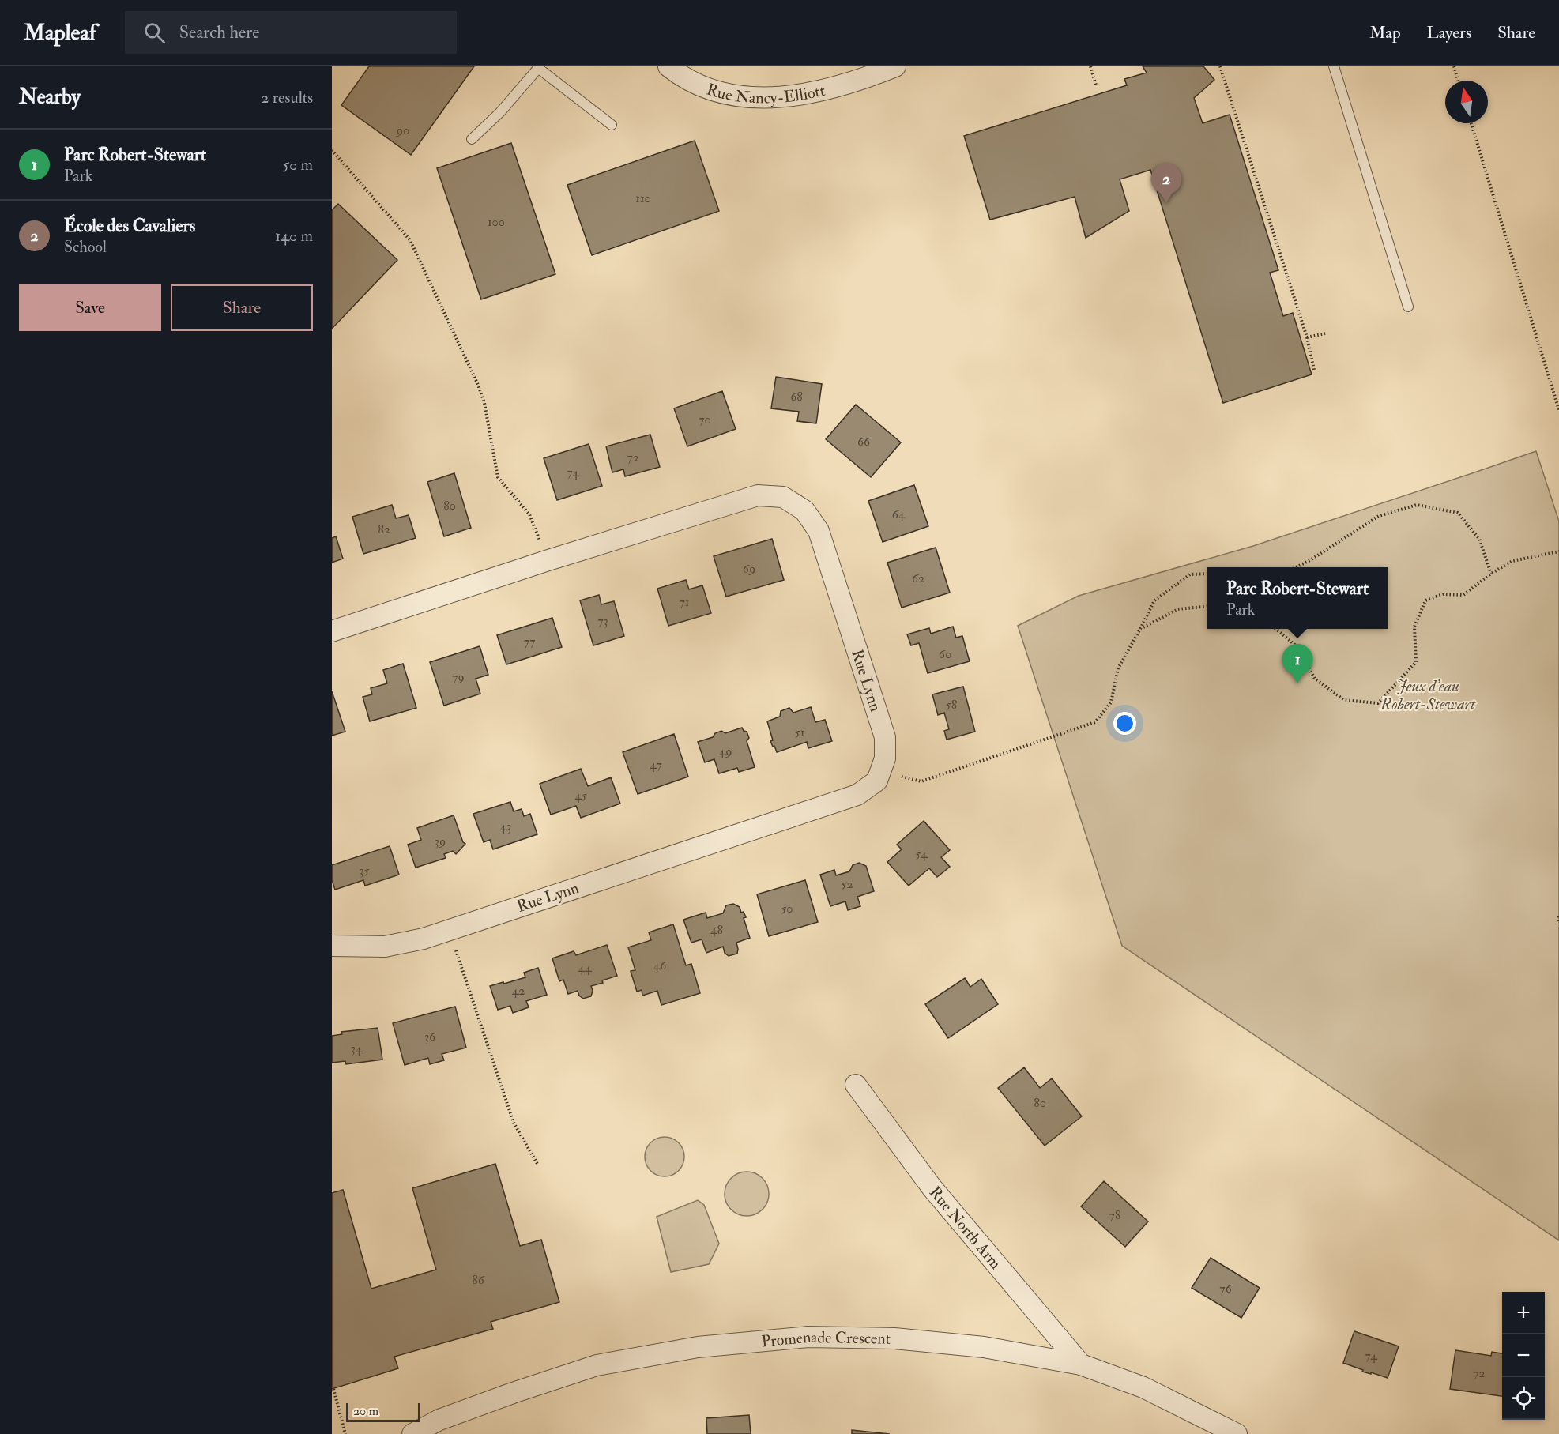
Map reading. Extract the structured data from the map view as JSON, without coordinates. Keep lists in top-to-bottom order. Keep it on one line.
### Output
{"streets":{"street":["Rue Nancy-Elliott","Rue Lynn","Rue North Arm","Promenade Crescent"]},"crossings":[["Rue North Arm","Promenade Crescent"]],"parks":["Jeux d'eau Robert-Stewart"],"house_numbers":["90","110","100","68","70","66","72","74","80","64","82","69","62","71","73","77","60","79","58","51","49","47","45","43","39","54","35","52","50","48","46","44","42","36","34","80","78","86","76","74","72"],"scale_bar":"20 m","north":"top","page":{"header":"Mapleaf","search":"Search here","nav":["Map","Layers","Share"],"heading":["Nearby","2 results"],"list":[{"mark":"1","name":"Parc Robert-Stewart","note":"Park","value":"50 m"},{"mark":"2","name":"École des Cavaliers","note":"School","value":"140 m"}],"pins":["2","1"],"buttons":["Save","Share"],"popup":["Parc Robert-Stewart","Park"],"map_buttons":["+","−"],"scale":"20 m"}}
